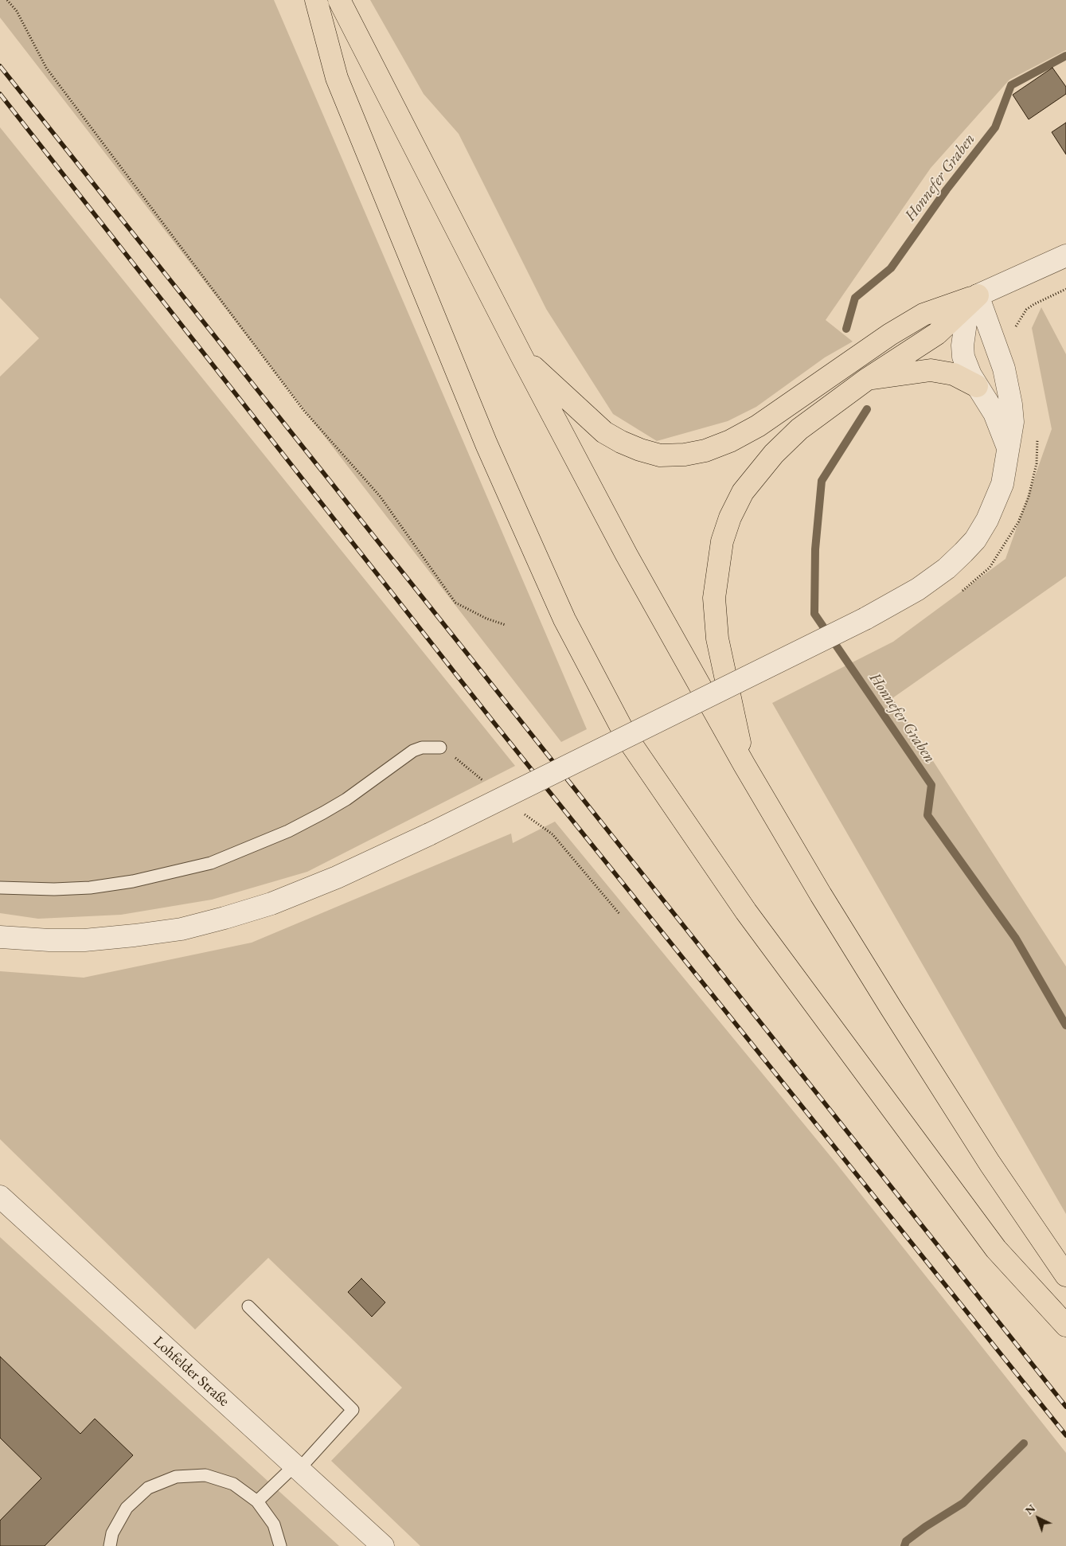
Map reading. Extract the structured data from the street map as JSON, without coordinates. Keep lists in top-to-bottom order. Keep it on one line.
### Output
{"streets":{"street":["Lohfelder Straße"]},"water":["Honnefer Graben"],"north":"top left"}
